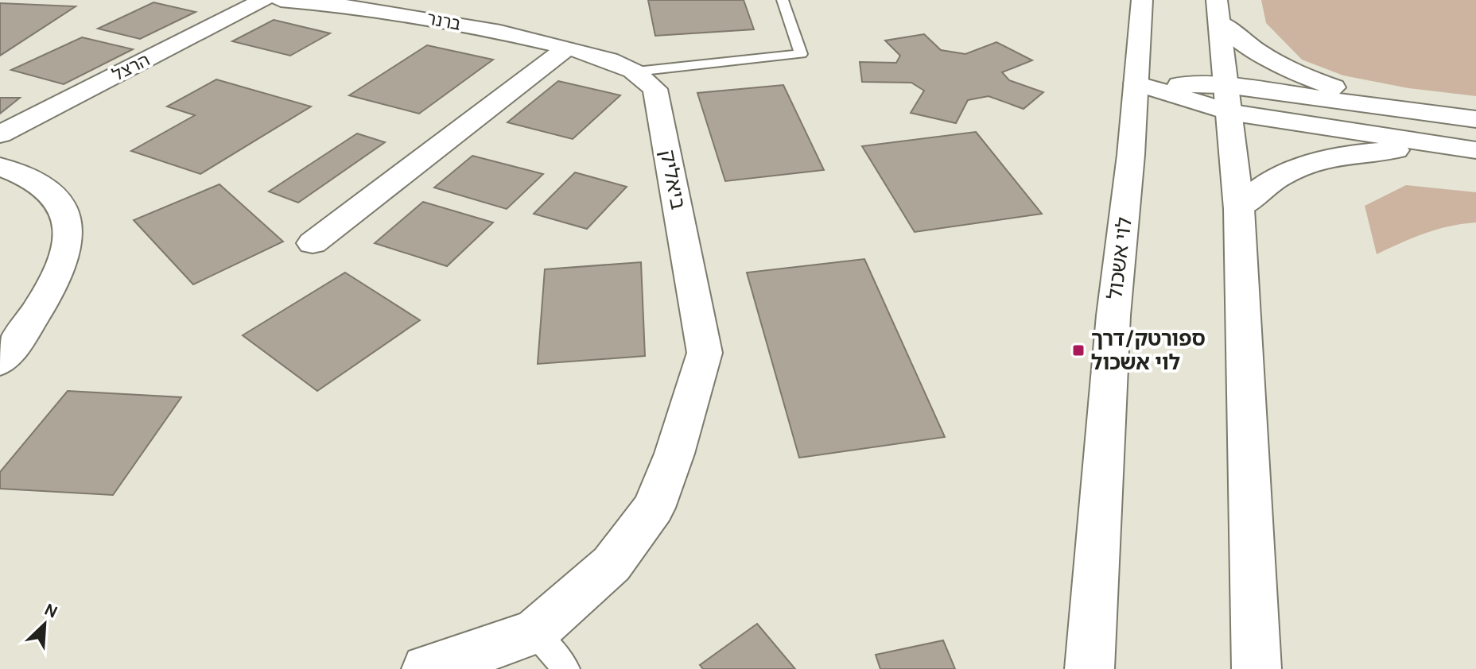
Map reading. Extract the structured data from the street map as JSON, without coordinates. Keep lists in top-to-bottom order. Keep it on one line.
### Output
{"streets":{"main road":["ברנר","הרצל","ביאליק","לוי אשכול"]},"crossings":[["ברנר","ביאליק"]],"places":{"transit":["ספורטק/דרך לוי אשכול"]},"north":"top right"}
